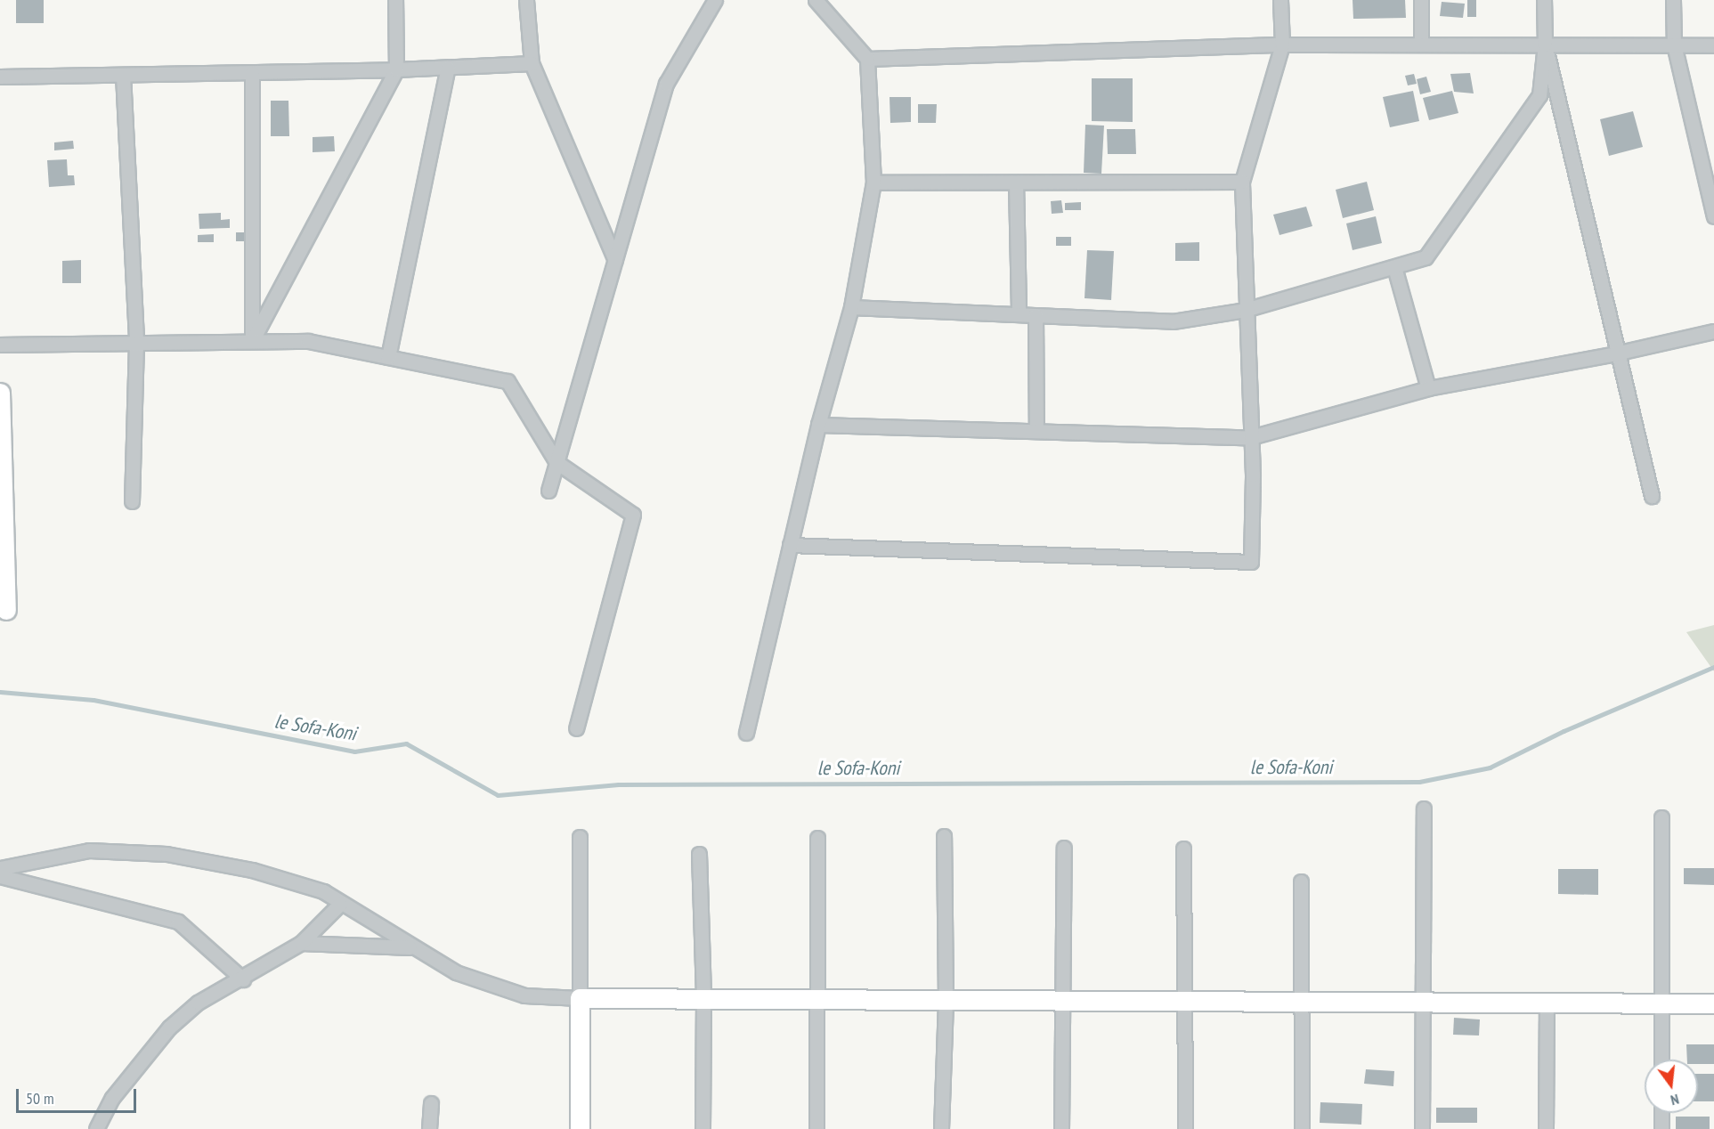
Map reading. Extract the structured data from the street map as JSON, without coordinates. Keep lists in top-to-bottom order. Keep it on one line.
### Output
{"water":["le Sofa-Koni"],"scale_bar":"50 m","north":"bottom"}
